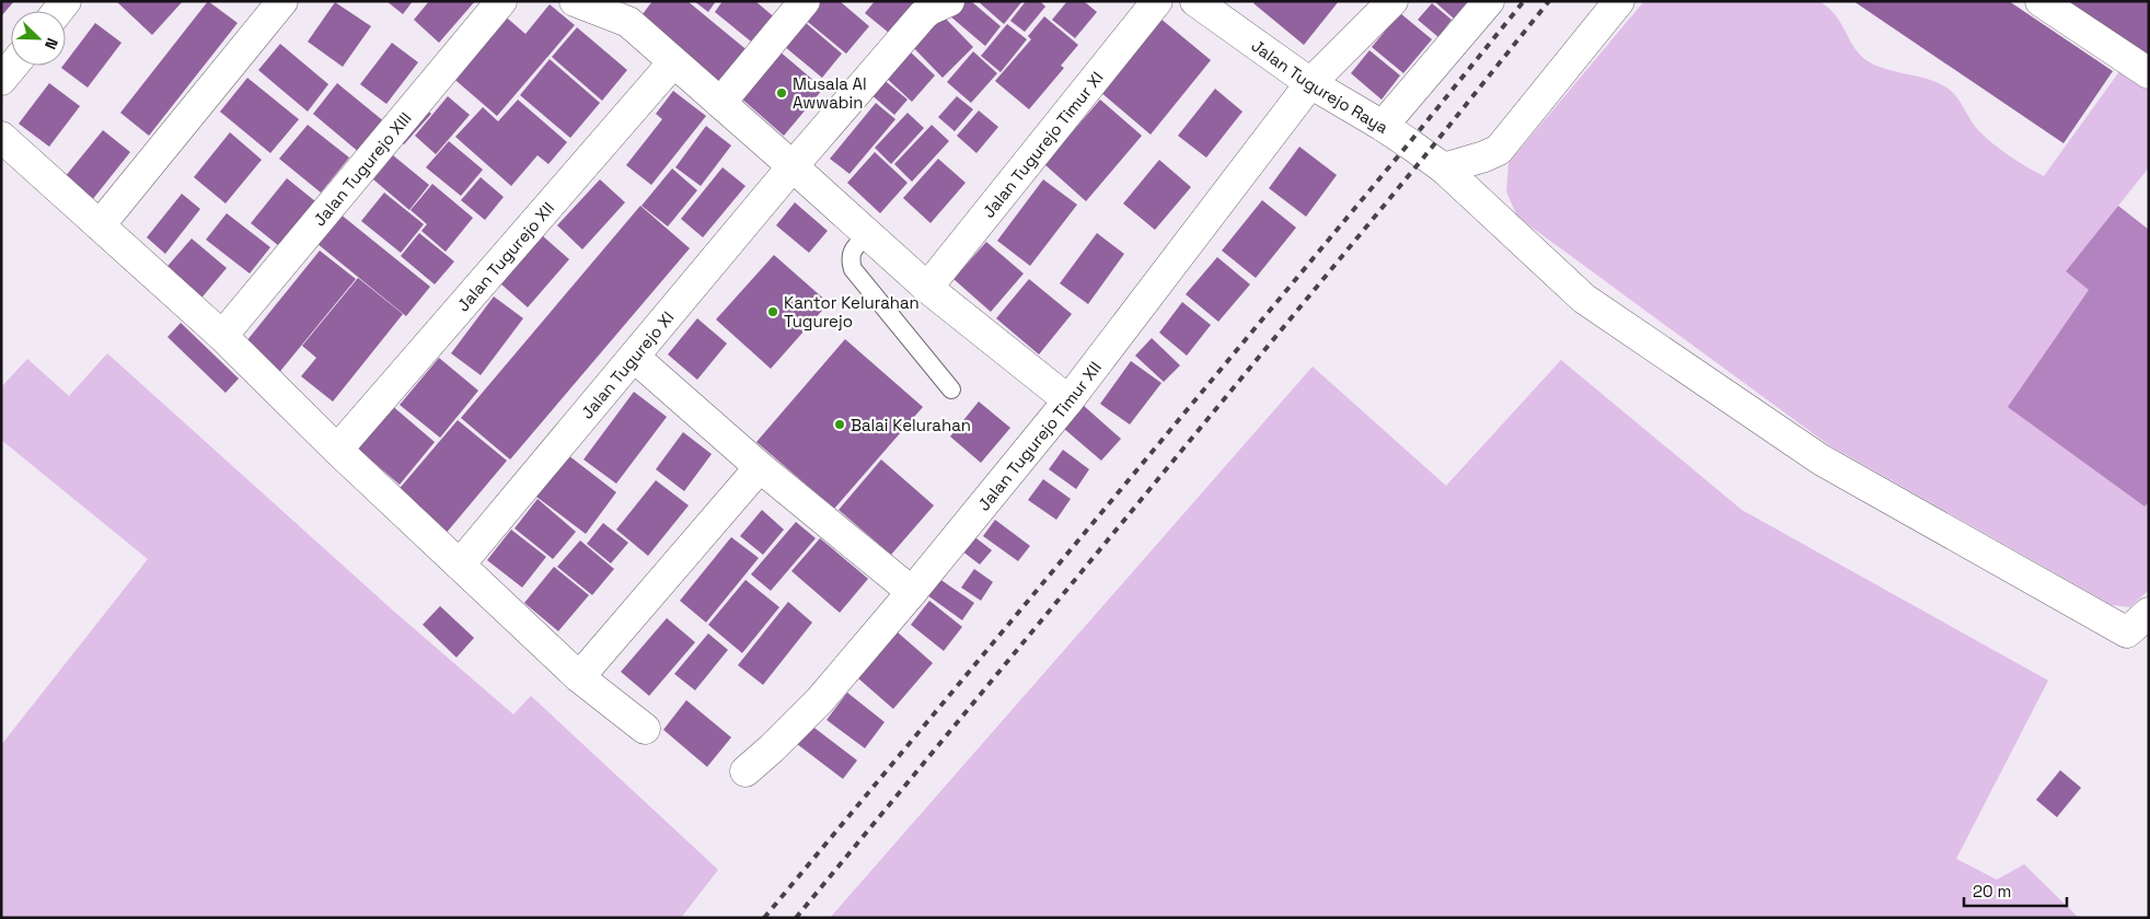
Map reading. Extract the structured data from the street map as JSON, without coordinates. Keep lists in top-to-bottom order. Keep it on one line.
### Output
{"streets":{"street":["Jalan Tugurejo Raya","Jalan Tugurejo Timur XI","Jalan Tugurejo XIII","Jalan Tugurejo XII","Jalan Tugurejo XI","Jalan Tugurejo Timur XII"]},"crossings":[["Jalan Tugurejo Raya","Jalan Tugurejo Timur XII"]],"places":["Musala Al Awwabin","Kantor Kelurahan Tugurejo","Balai Kelurahan"],"scale_bar":"20 m","north":"bottom right"}
